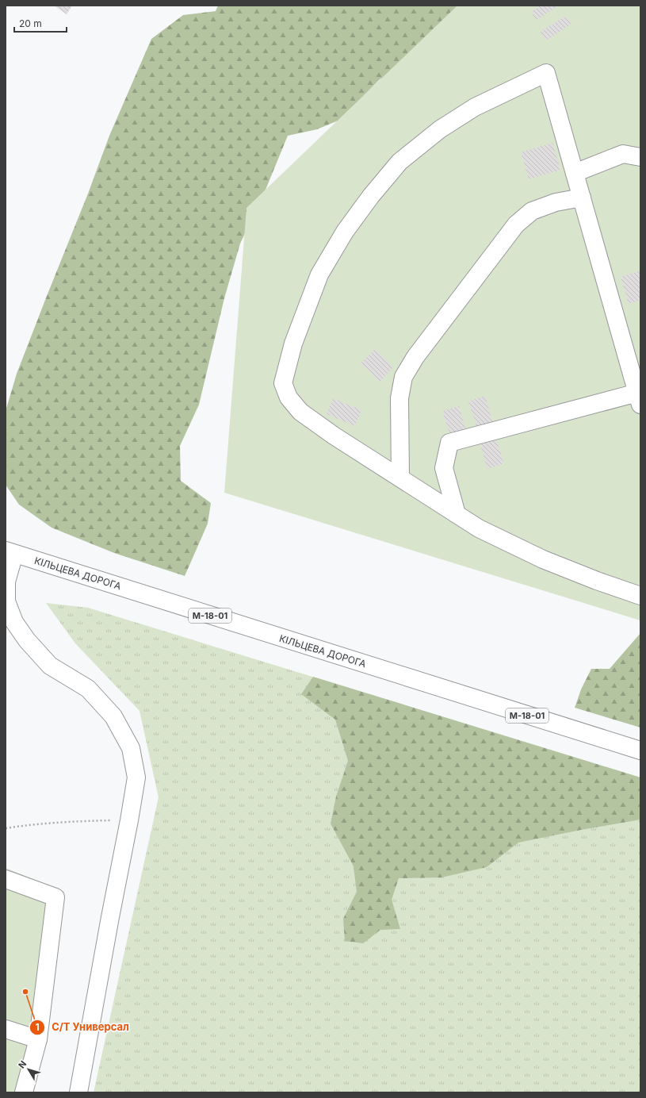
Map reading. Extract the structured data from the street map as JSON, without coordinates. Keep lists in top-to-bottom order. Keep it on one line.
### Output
{"streets":{"main road":["КІЛЬЦЕВА ДОРОГА","М-18-01"]},"places":["С/Т Универсал"],"scale_bar":"20 m","north":"top left"}
